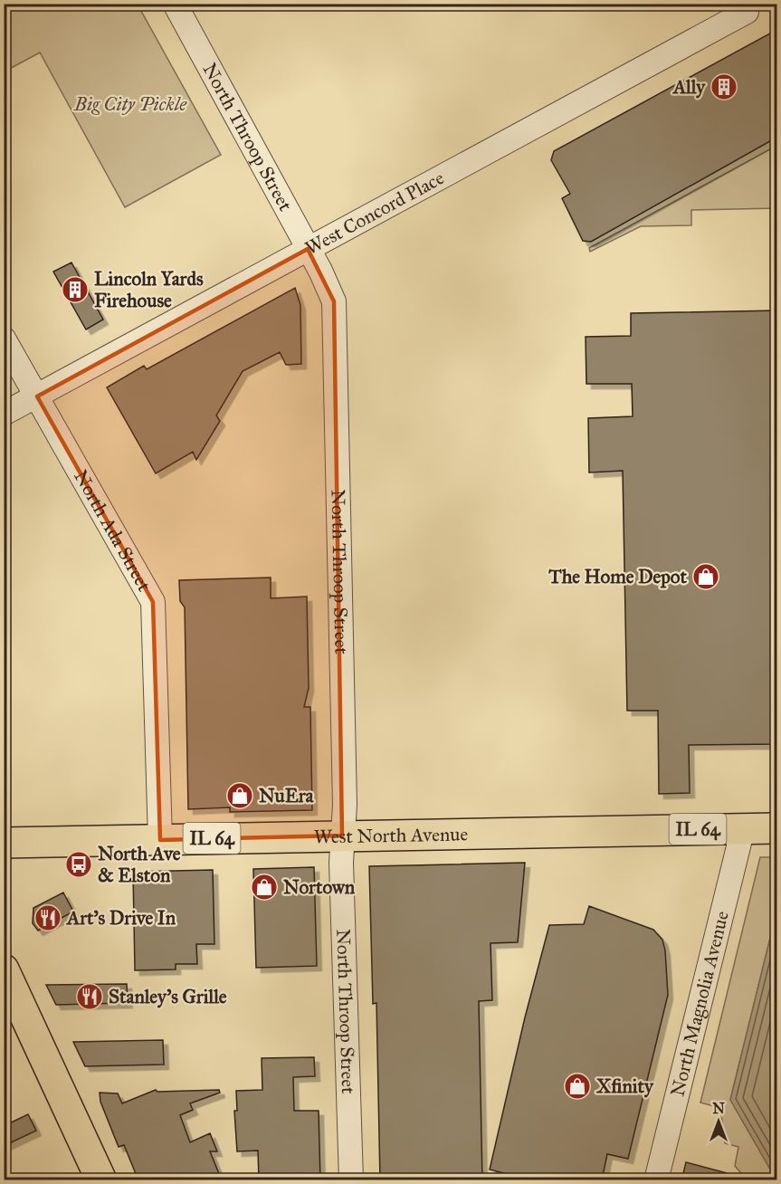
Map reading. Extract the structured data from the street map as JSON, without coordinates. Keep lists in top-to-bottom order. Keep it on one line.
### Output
{"streets":{"main road":["IL 64","West North Avenue"],"street":["North Throop Street","West Concord Place","North Ada Street","North Magnolia Avenue"]},"crossings":[["North Throop Street","West Concord Place"],["North Throop Street","West North Avenue"],["West Concord Place","North Ada Street"],["North Ada Street","West North Avenue"],["West North Avenue","North Magnolia Avenue"]],"parks":["Big City Pickle"],"places":{"building":["Ally","Lincoln Yards Firehouse"],"shop":["The Home Depot","NuEra","Nortown","Xfinity"],"bus stop":["North Ave & Elston"],"restaurant":["Art's Drive In","Stanley's Grille"]},"north":"top"}
